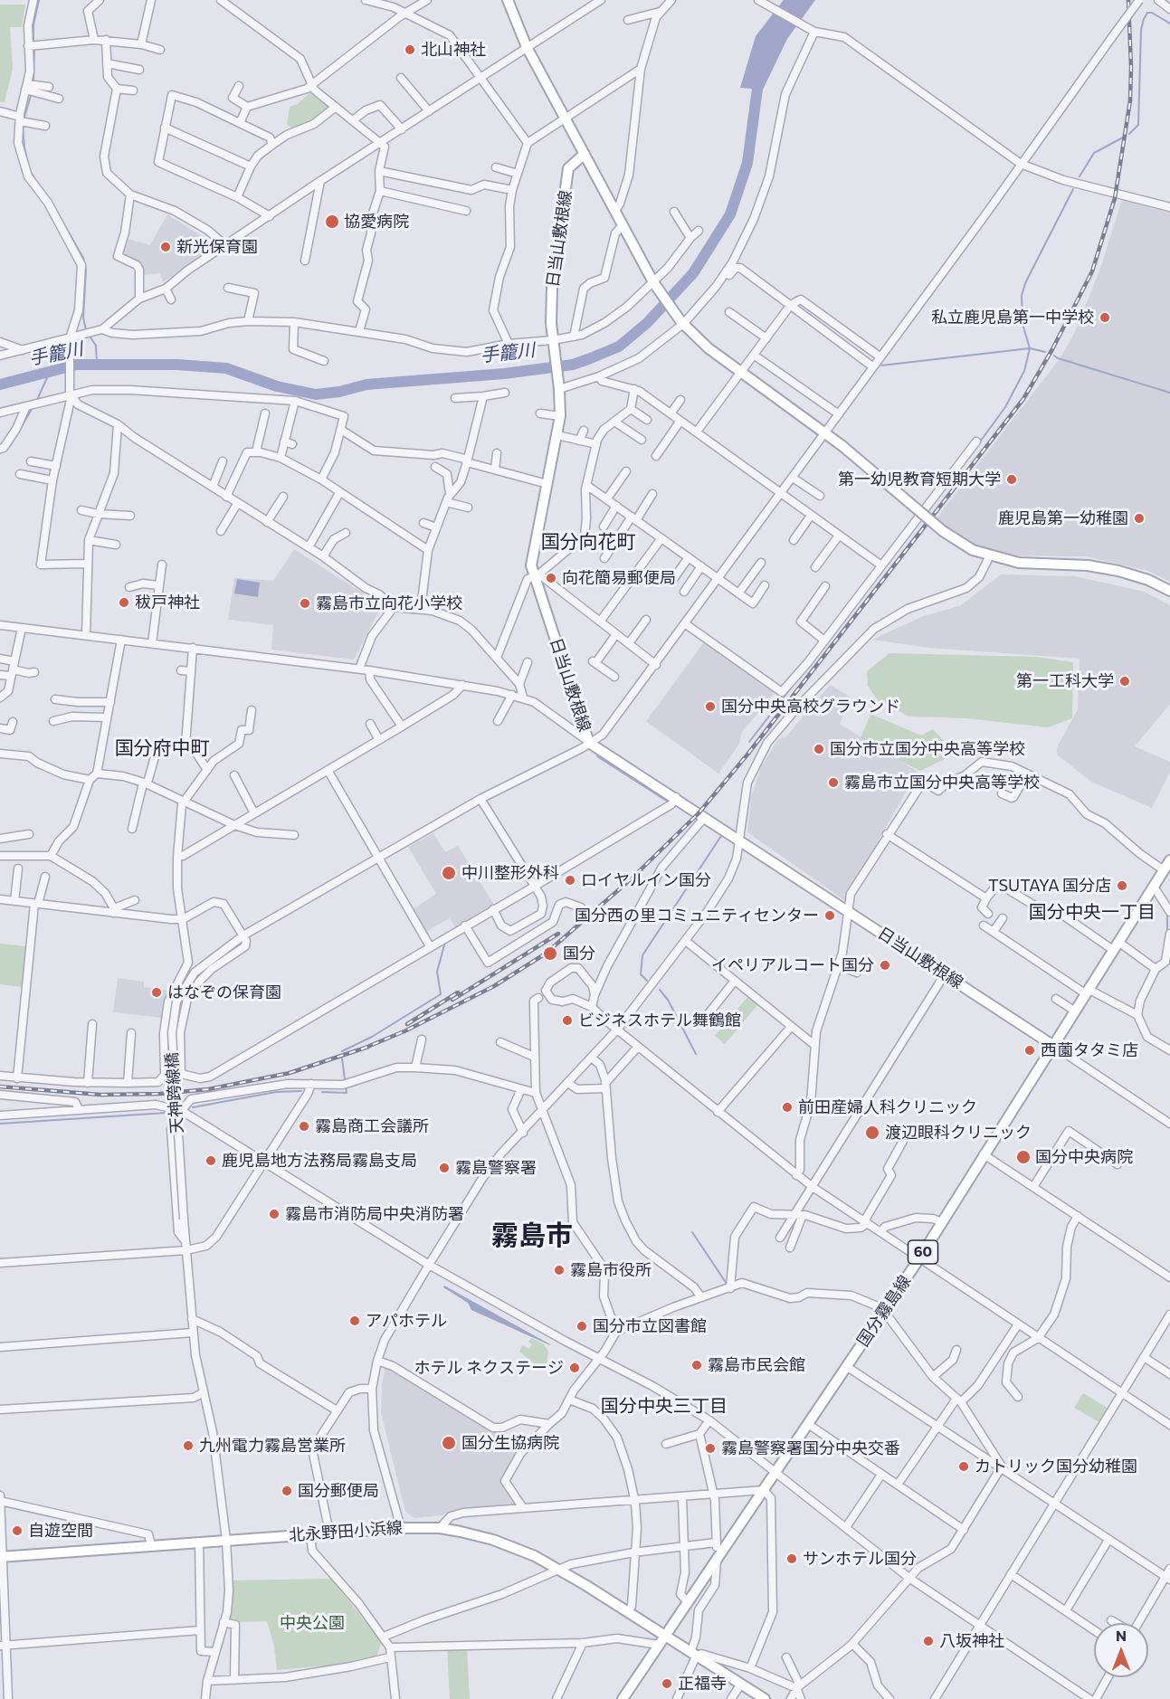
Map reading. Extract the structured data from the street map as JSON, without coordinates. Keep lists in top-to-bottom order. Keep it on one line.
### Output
{"streets":{"main road":["日当山敷根線","60","国分霧島線","北永野田小浜線"],"street":["天神跨線橋"]},"crossings":[["日当山敷根線","国分霧島線"],["国分霧島線","北永野田小浜線"]],"districts":["国分向花町","国分府中町","国分中央一丁目","霧島市","国分中央三丁目"],"water":["手籠川"],"parks":["中央公園"],"places":["北山神社","協愛病院","新光保育園","私立鹿児島第一中学校","第一幼児教育短期大学","鹿児島第一幼稚園","向花簡易郵便局","秡戸神社","霧島市立向花小学校","第一工科大学","国分中央高校グラウンド","国分市立国分中央高等学校","霧島市立国分中央高等学校","中川整形外科","ロイヤルイン国分","TSUTAYA 国分店","国分西の里コミュニティセンター","国分","イペリアルコート国分","はなぞの保育園","ビジネスホテル舞鶴館","西薗タタミ店","前田産婦人科クリニック","霧島商工会議所","渡辺眼科クリニック","国分中央病院","鹿児島地方法務局霧島支局","霧島警察署","霧島市消防局中央消防署","霧島市役所","アパホテル","国分市立図書館","霧島市民会館","ホテル ネクステージ","国分生協病院","九州電力霧島営業所","霧島警察署国分中央交番","カトリック国分幼稚園","国分郵便局","自遊空間","サンホテル国分","八坂神社","正福寺"],"north":"top"}
